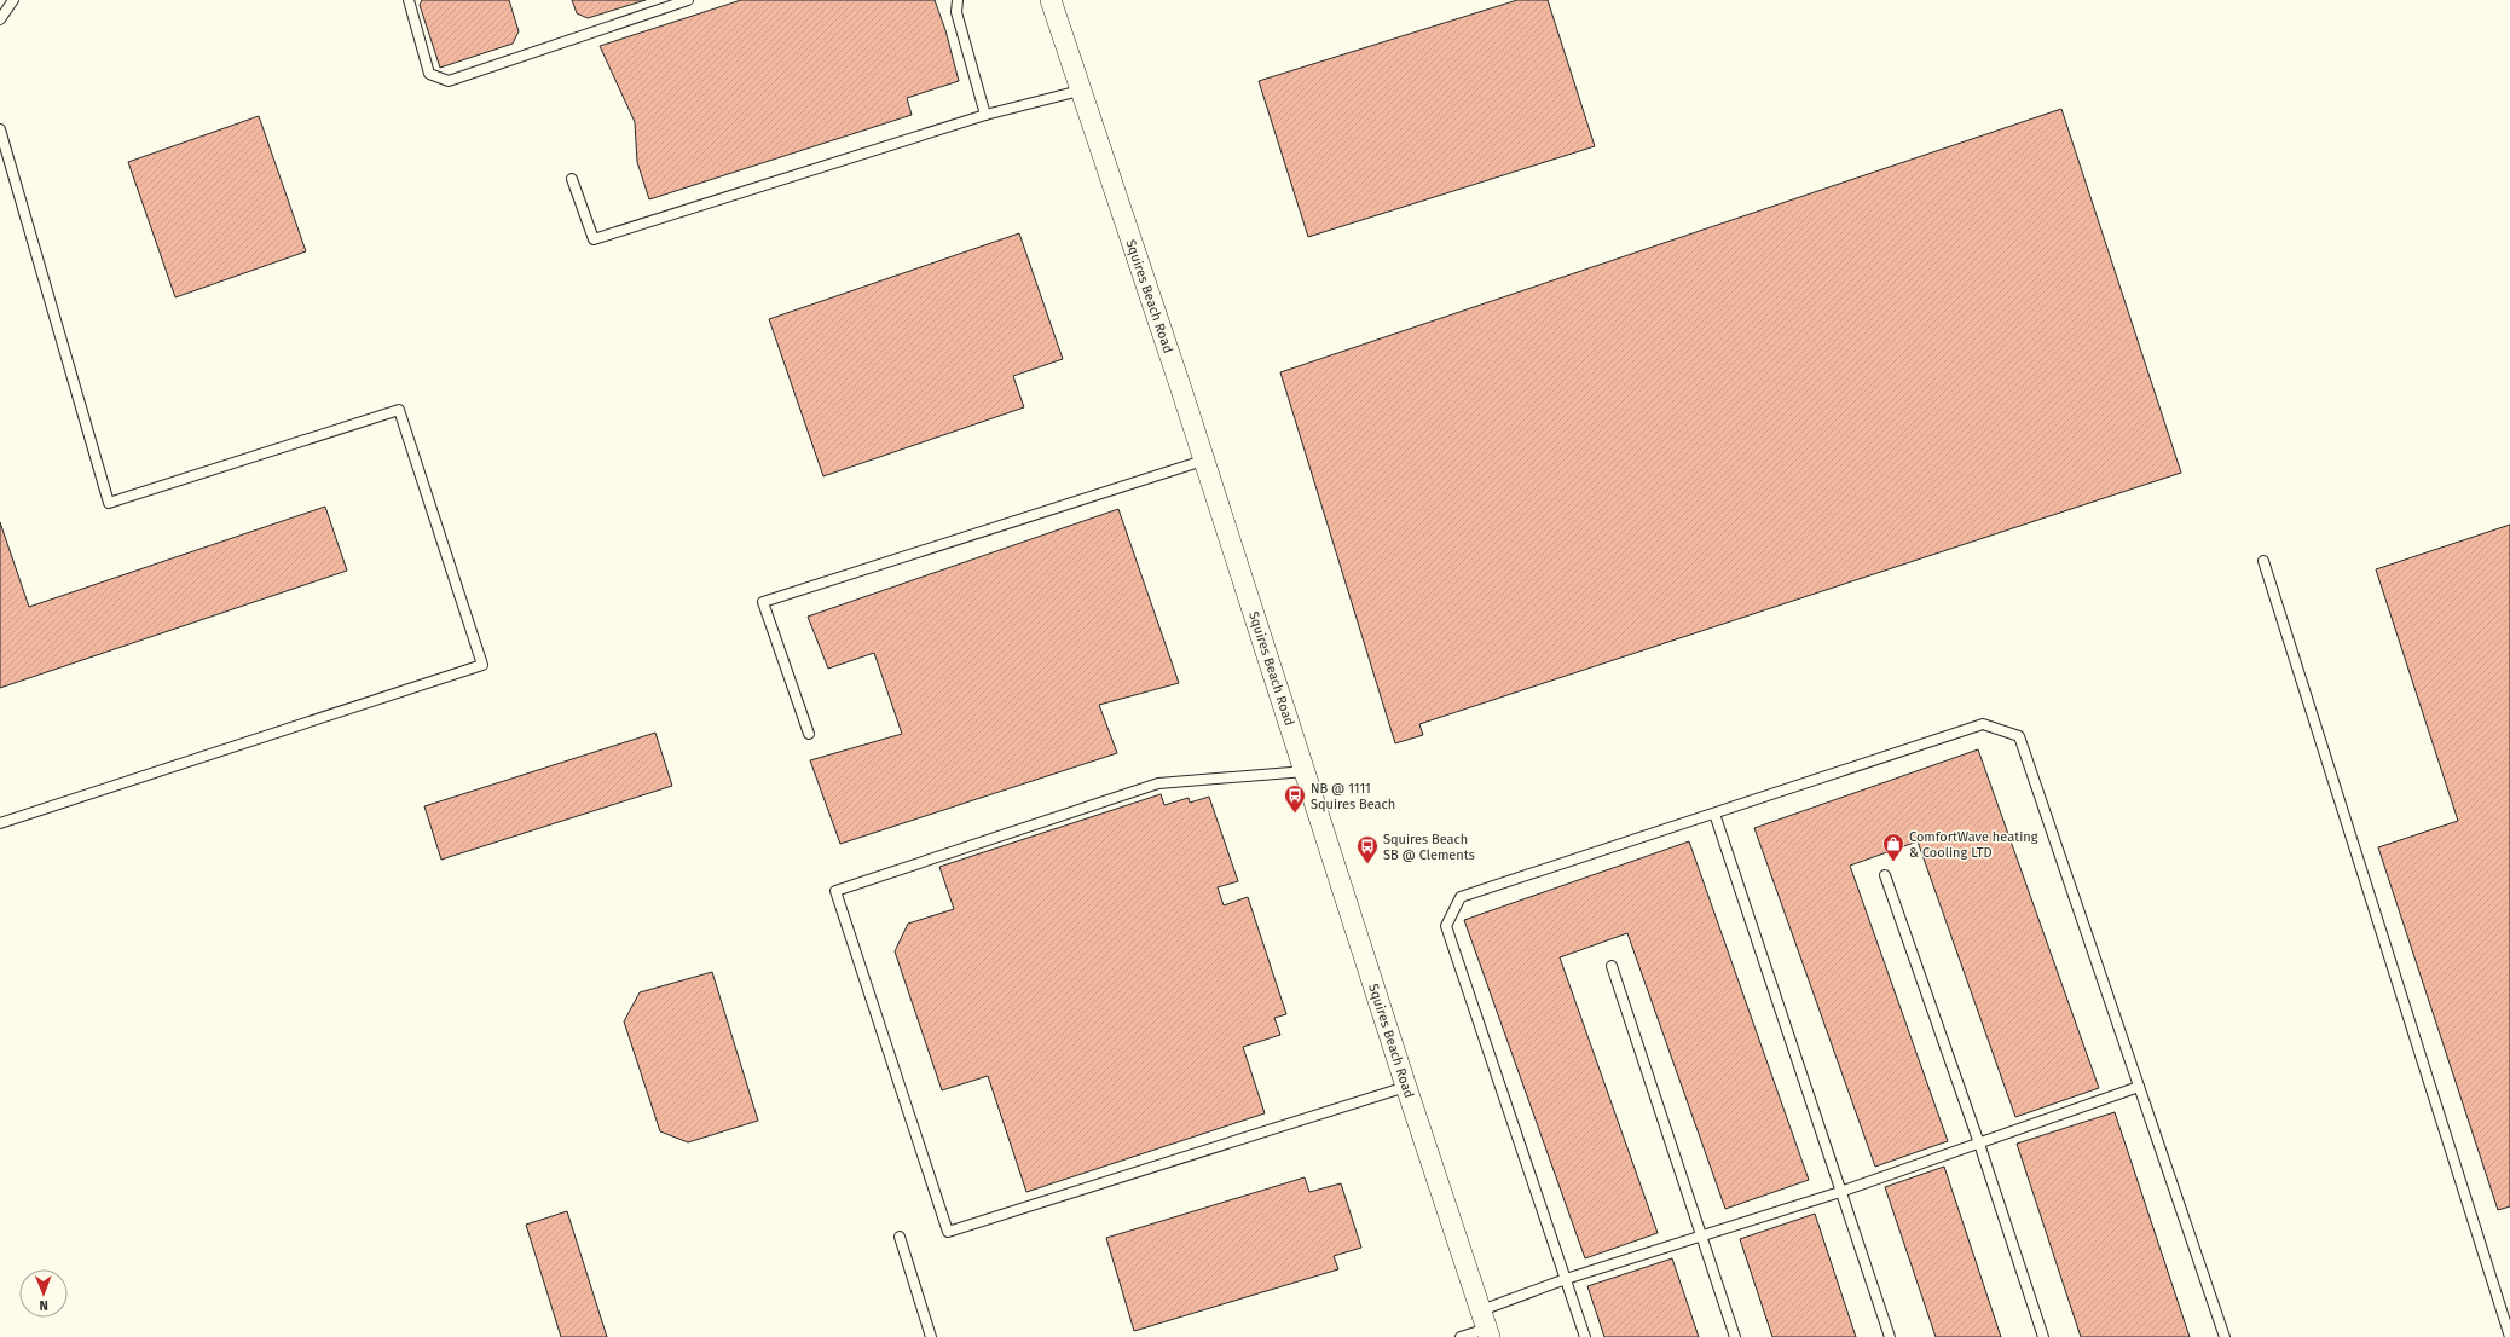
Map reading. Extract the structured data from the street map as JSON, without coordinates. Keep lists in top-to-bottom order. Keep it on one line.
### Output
{"streets":{"street":["Squires Beach Road"]},"places":{"bus stop":["NB @ 1111 Squires Beach","Squires Beach SB @ Clements"],"shop":["ComfortWave heating & Cooling LTD"]},"north":"bottom"}
